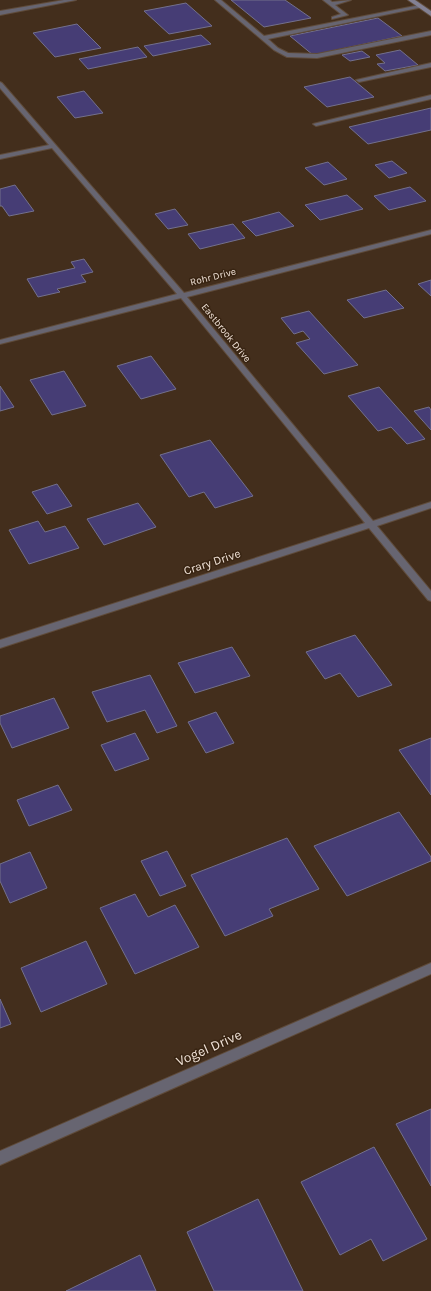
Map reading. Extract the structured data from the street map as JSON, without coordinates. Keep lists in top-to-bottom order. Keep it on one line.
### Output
{"streets":{"street":["Rohr Drive","Eastbrook Drive","Crary Drive","Vogel Drive"]},"crossings":[["Rohr Drive","Eastbrook Drive"],["Eastbrook Drive","Crary Drive"]]}
